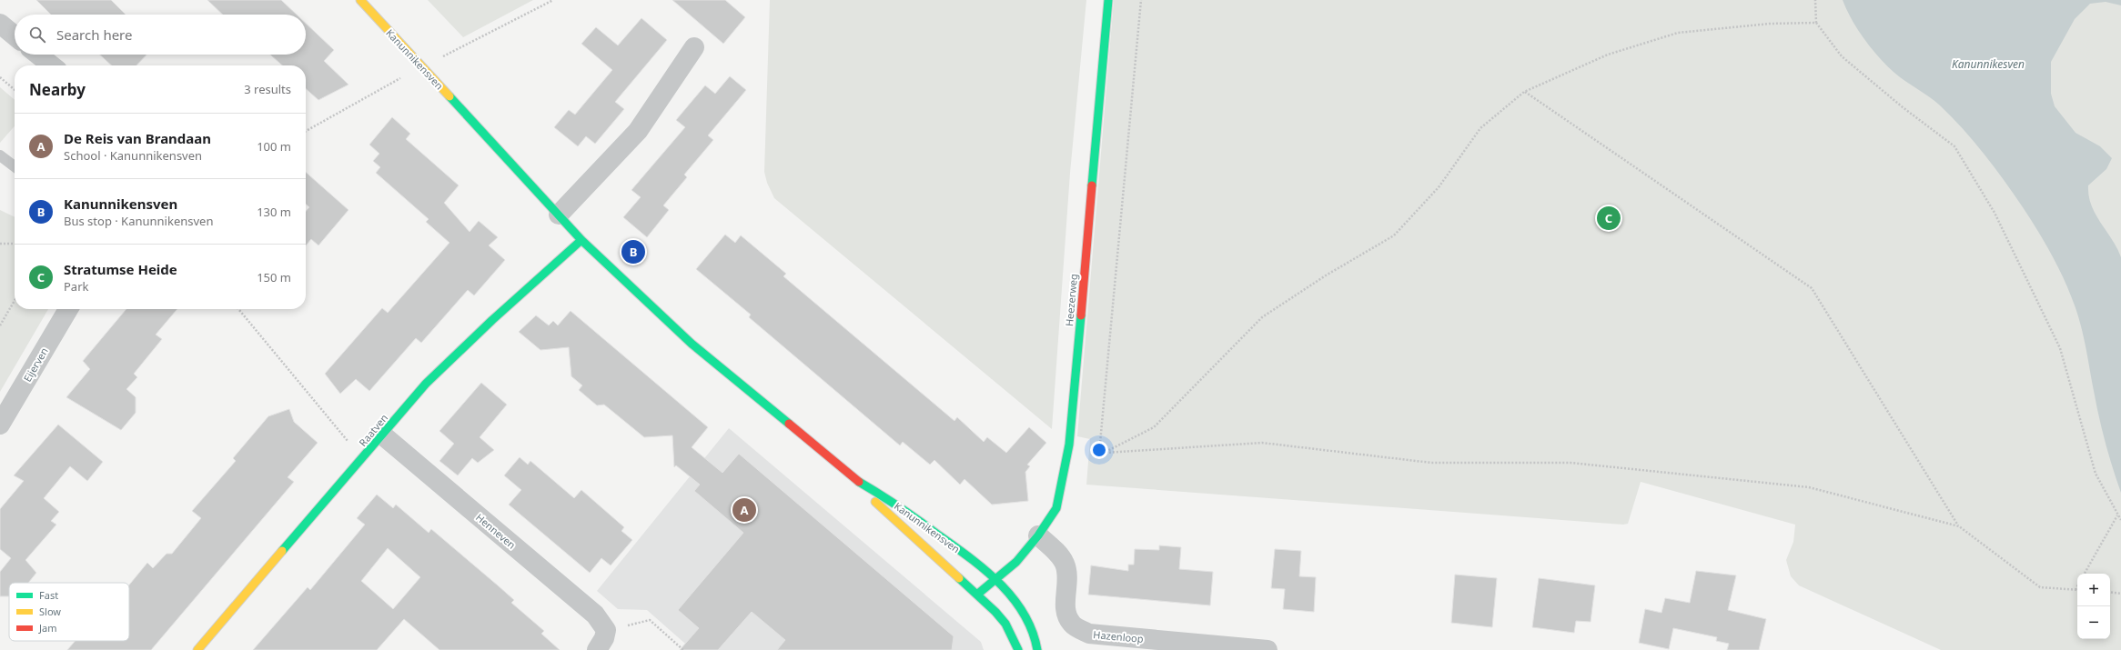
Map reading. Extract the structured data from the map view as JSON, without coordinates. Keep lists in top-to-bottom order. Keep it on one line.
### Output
{"streets":{"street":["Kanunnikensven","Heezerweg","Eijerven","Raatven","Henneven","Hazenloop"]},"crossings":[["Kanunnikensven","Heezerweg"],["Kanunnikensven","Raatven"],["Heezerweg","Hazenloop"],["Raatven","Henneven"]],"water":["Kanunnikesven"],"legend":["Fast","Slow","Jam"],"page":{"search":"Search here","heading":["Nearby","3 results"],"list":[{"mark":"A","name":"De Reis van Brandaan","note":"School · Kanunnikensven","value":"100 m"},{"mark":"B","name":"Kanunnikensven","note":"Bus stop · Kanunnikensven","value":"130 m"},{"mark":"C","name":"Stratumse Heide","note":"Park","value":"150 m"}],"pins":["C","B","A"],"map_buttons":["+","−"]}}
